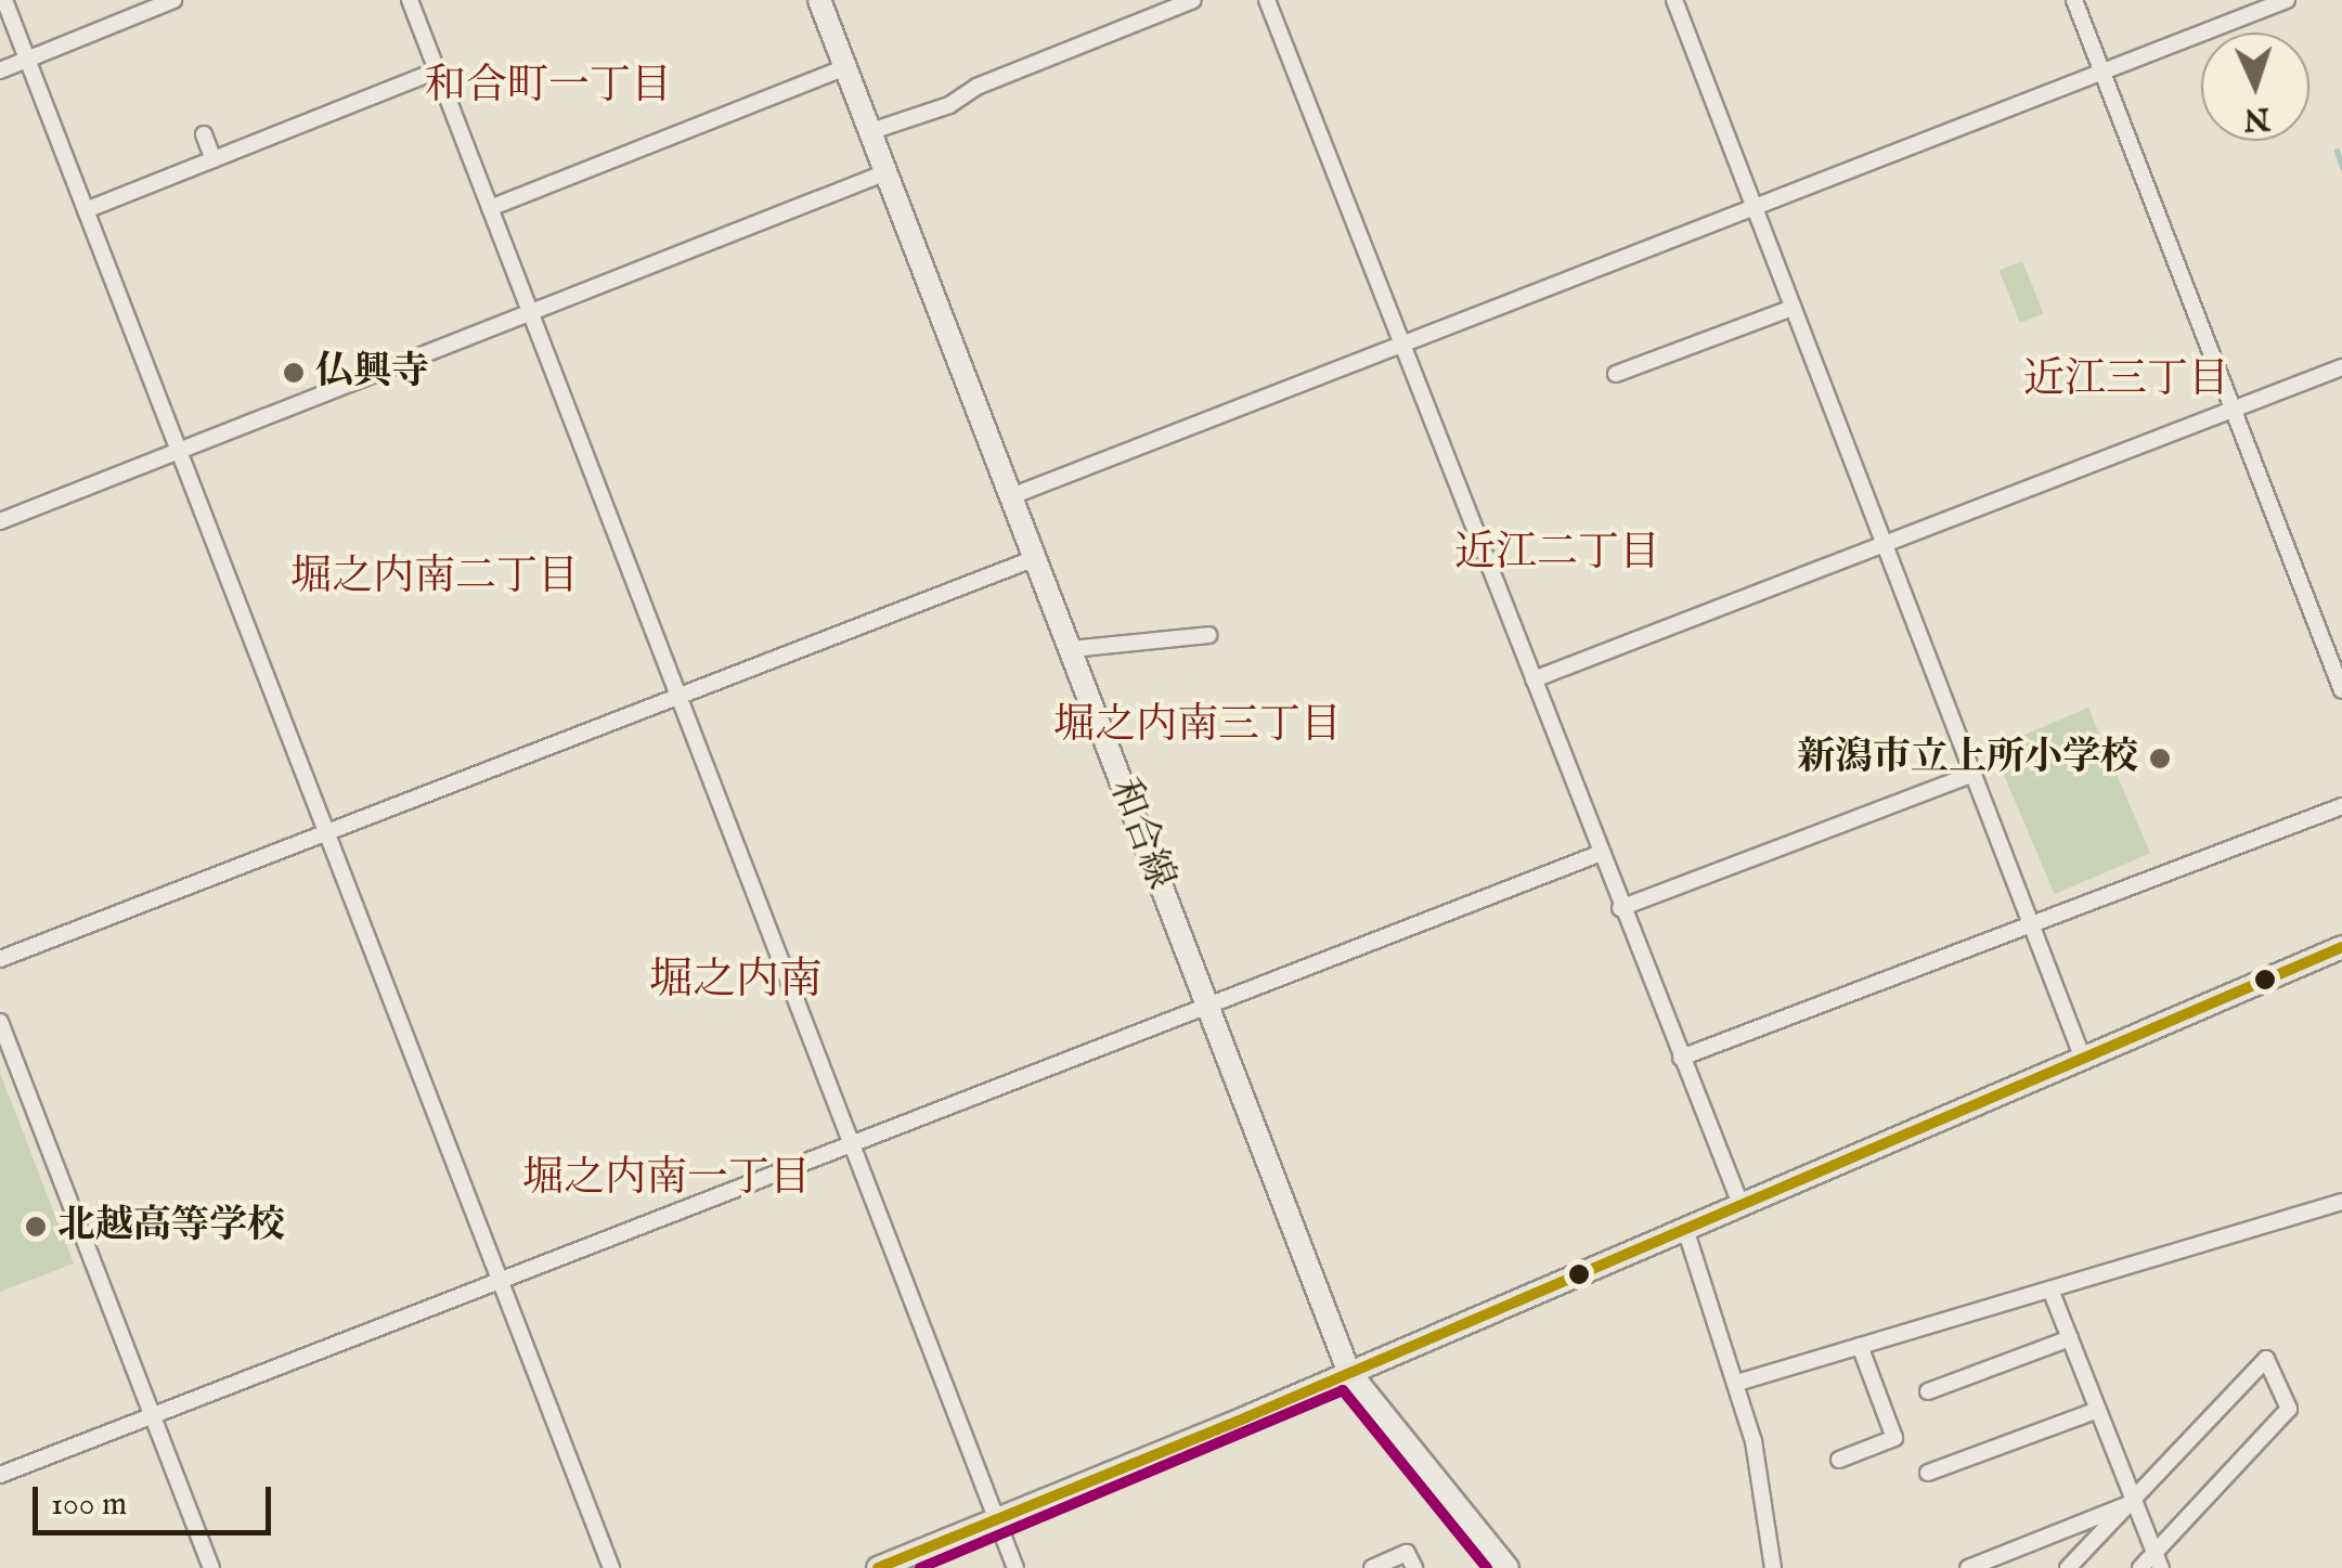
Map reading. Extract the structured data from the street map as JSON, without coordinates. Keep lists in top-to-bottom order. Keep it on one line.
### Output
{"streets":{"main road":["和合線"]},"districts":["和合町一丁目","近江三丁目","近江二丁目","堀之内南二丁目","堀之内南三丁目","堀之内南","堀之内南一丁目"],"places":["仏興寺","新潟市立上所小学校","北越高等学校"],"scale_bar":"100 m","north":"bottom"}
